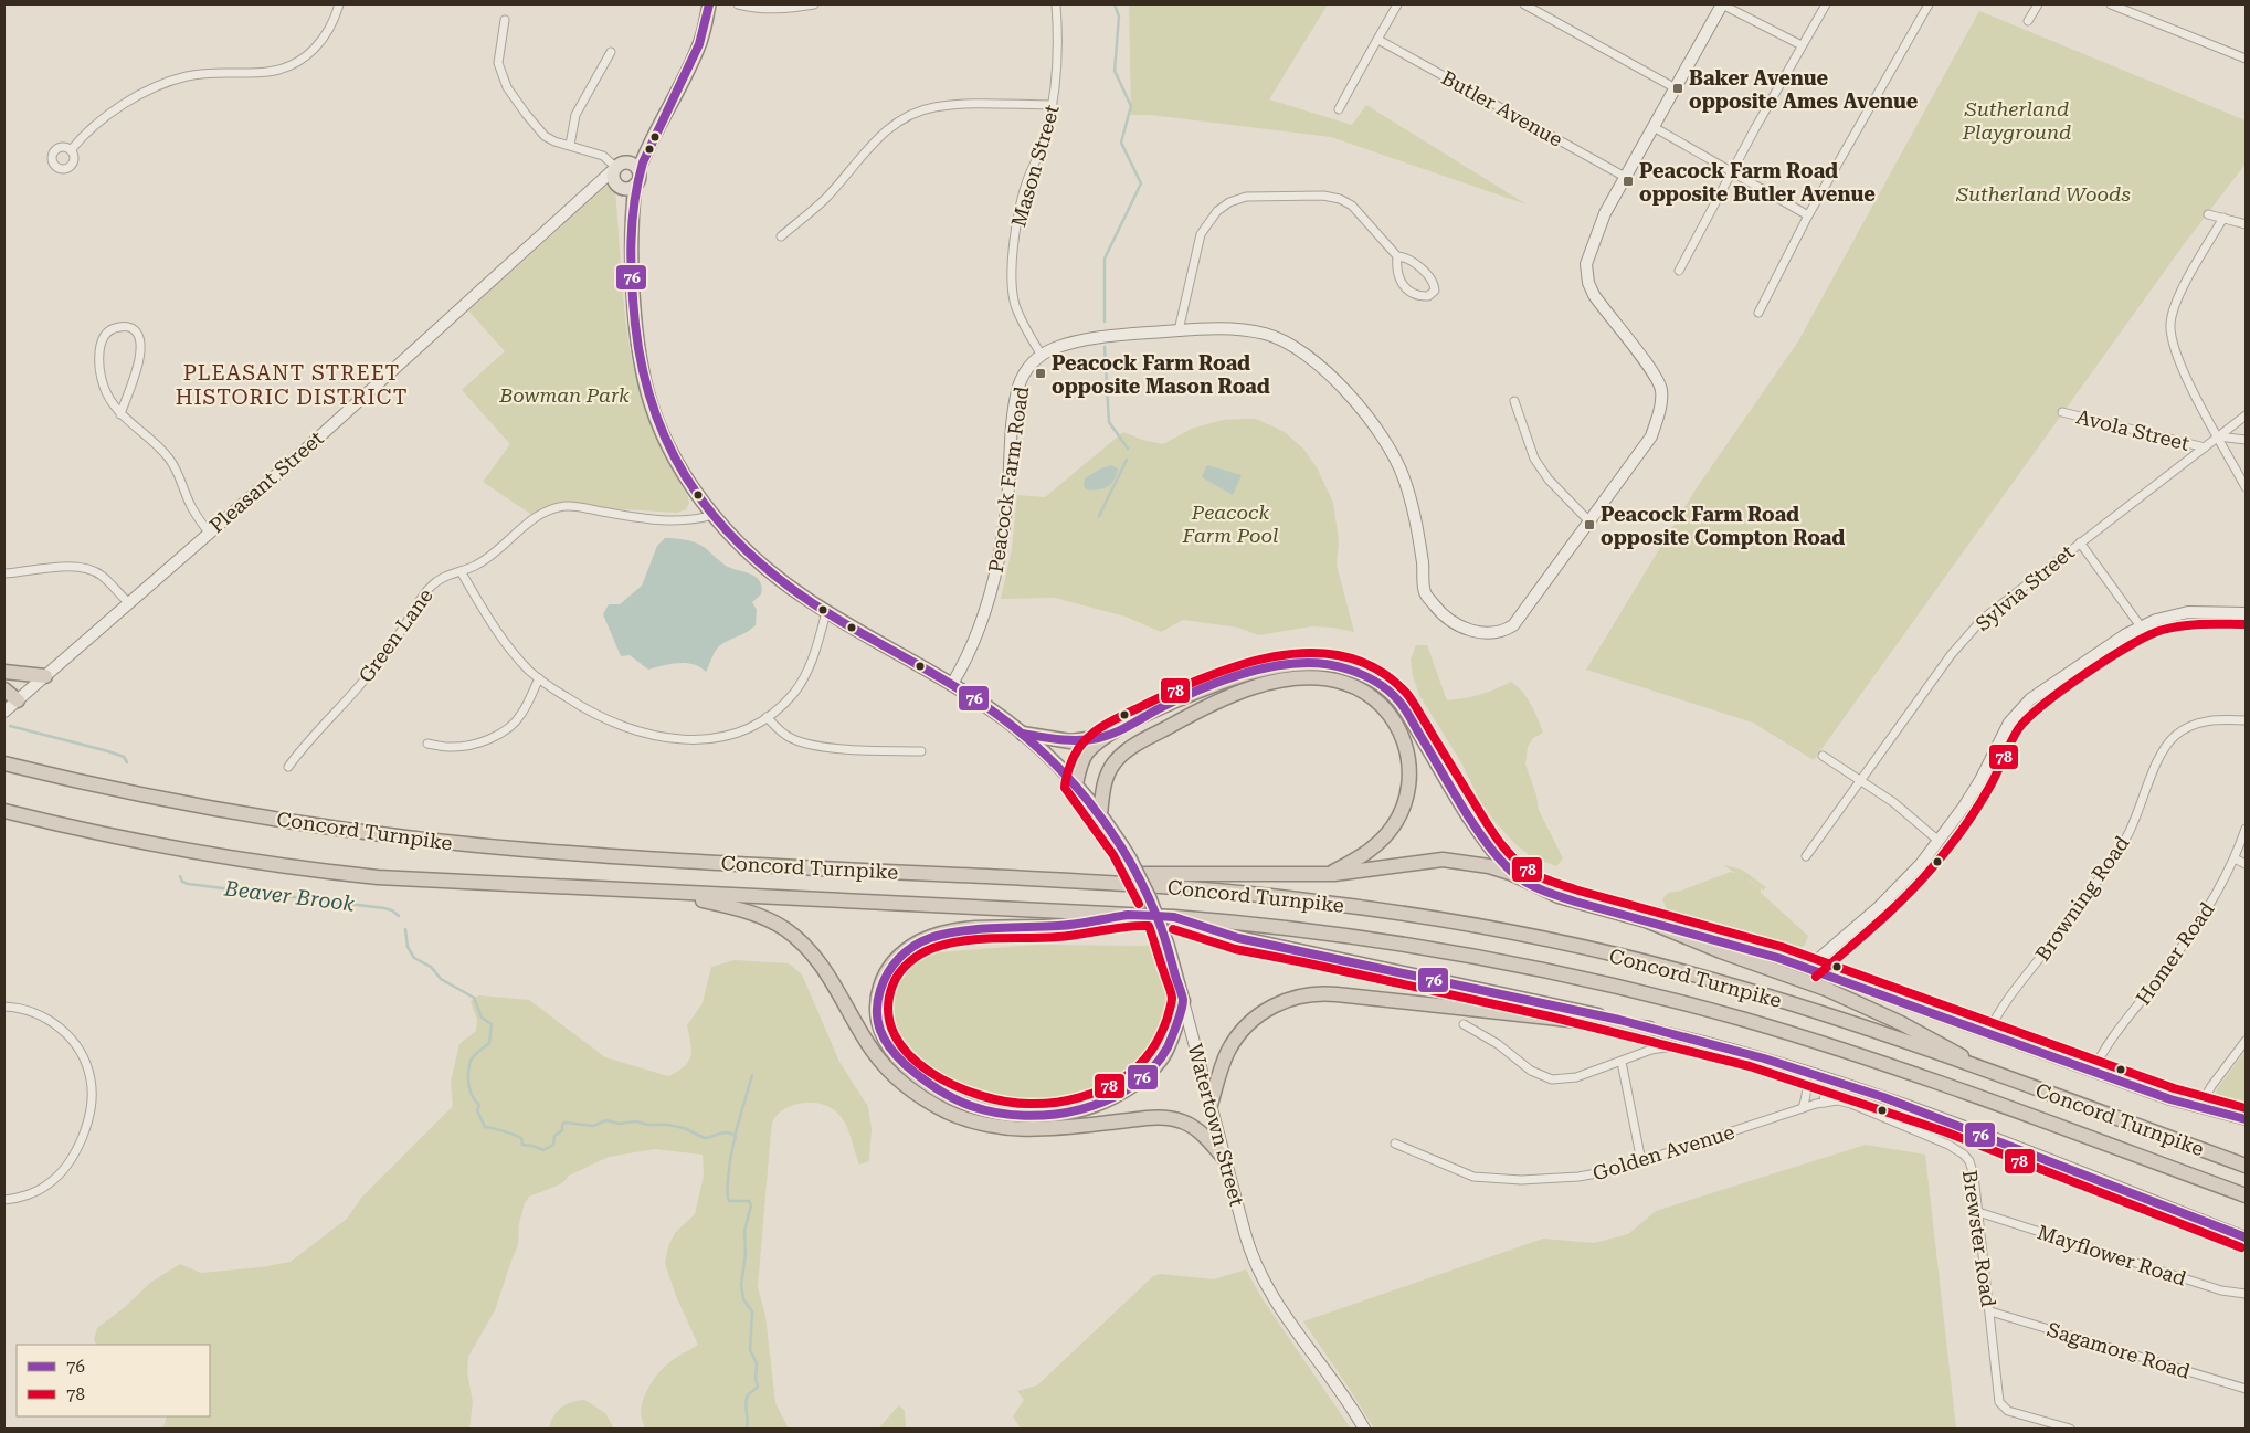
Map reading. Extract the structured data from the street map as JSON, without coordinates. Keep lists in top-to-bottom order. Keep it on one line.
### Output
{"streets":{"highway":["Concord Turnpike"],"main road":["Pleasant Street","Watertown Street"],"street":["Butler Avenue","Mason Street","Avola Street","Peacock Farm Road","Sylvia Street","Green Lane","Browning Road","Homer Road","Golden Avenue","Brewster Road","Mayflower Road","Sagamore Road"]},"crossings":[["Mason Street","Peacock Farm Road"],["Avola Street","Sylvia Street"],["Peacock Farm Road","Watertown Street"],["Pleasant Street","Watertown Street"],["Green Lane","Watertown Street"],["Golden Avenue","Brewster Road"],["Brewster Road","Mayflower Road"],["Brewster Road","Sagamore Road"]],"districts":["PLEASANT STREET HISTORIC DISTRICT"],"water":["Beaver Brook"],"parks":["Sutherland Playground","Sutherland Woods","Bowman Park","Peacock Farm Pool"],"places":{"transit":["Baker Avenue opposite Ames Avenue","Peacock Farm Road opposite Butler Avenue","Peacock Farm Road opposite Mason Road","Peacock Farm Road opposite Compton Road"]},"lines":["transit line 76","transit line 78"],"legend":["76","78"]}
